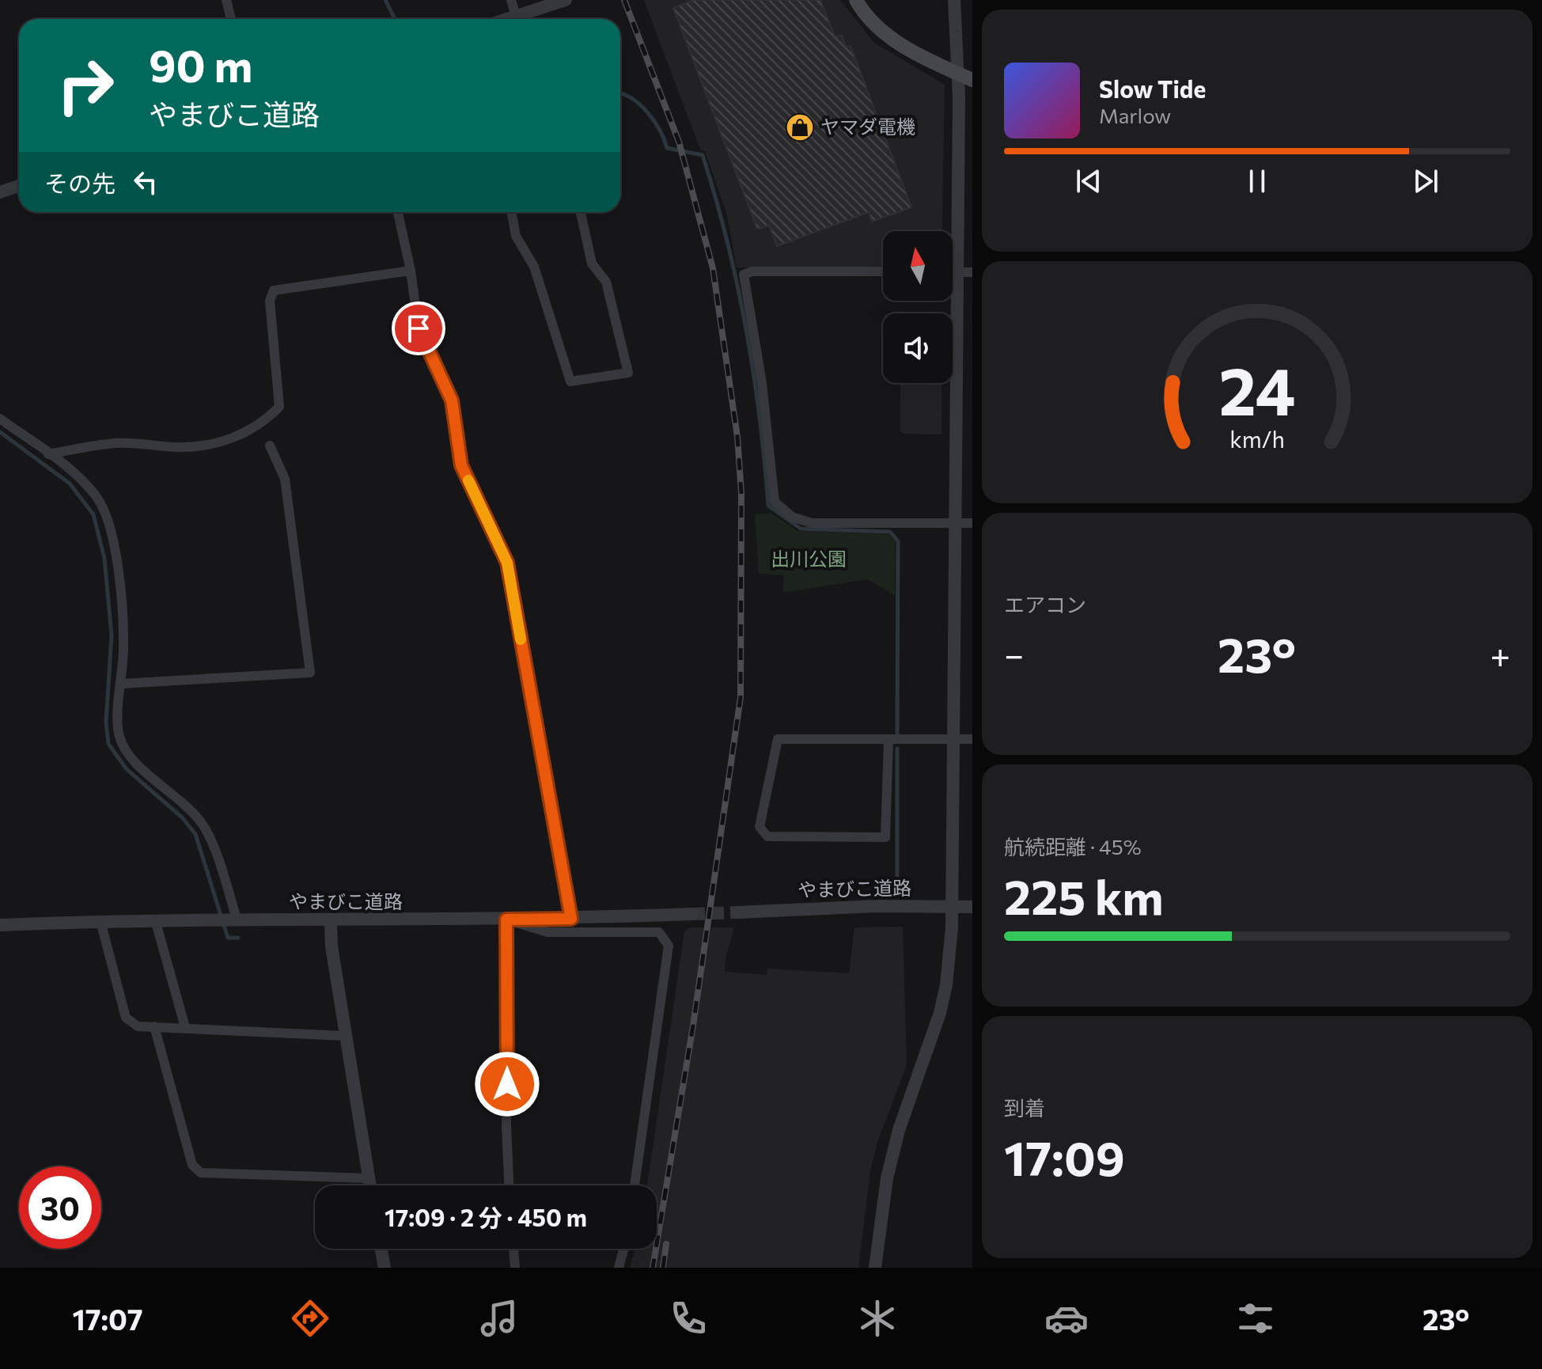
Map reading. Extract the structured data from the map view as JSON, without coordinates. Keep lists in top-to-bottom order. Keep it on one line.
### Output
{"streets":{"street":["やまびこ道路"]},"parks":["出川公園"],"places":{"shop":["ヤマダ電機"]},"north":"top","page":{"turn":["90 m","やまびこ道路"],"song":["Slow Tide","Marlow"],"then":"その先","tile":["エアコン",["航続距離 · 45%","225 km"],["到着","17:09"]],"heat":["−","23°","+"],"limit":"30","trip":"17:09 · 2 分 · 450 m","tabs":["17:07","23°"],"gauge":["24","km/h"]}}
